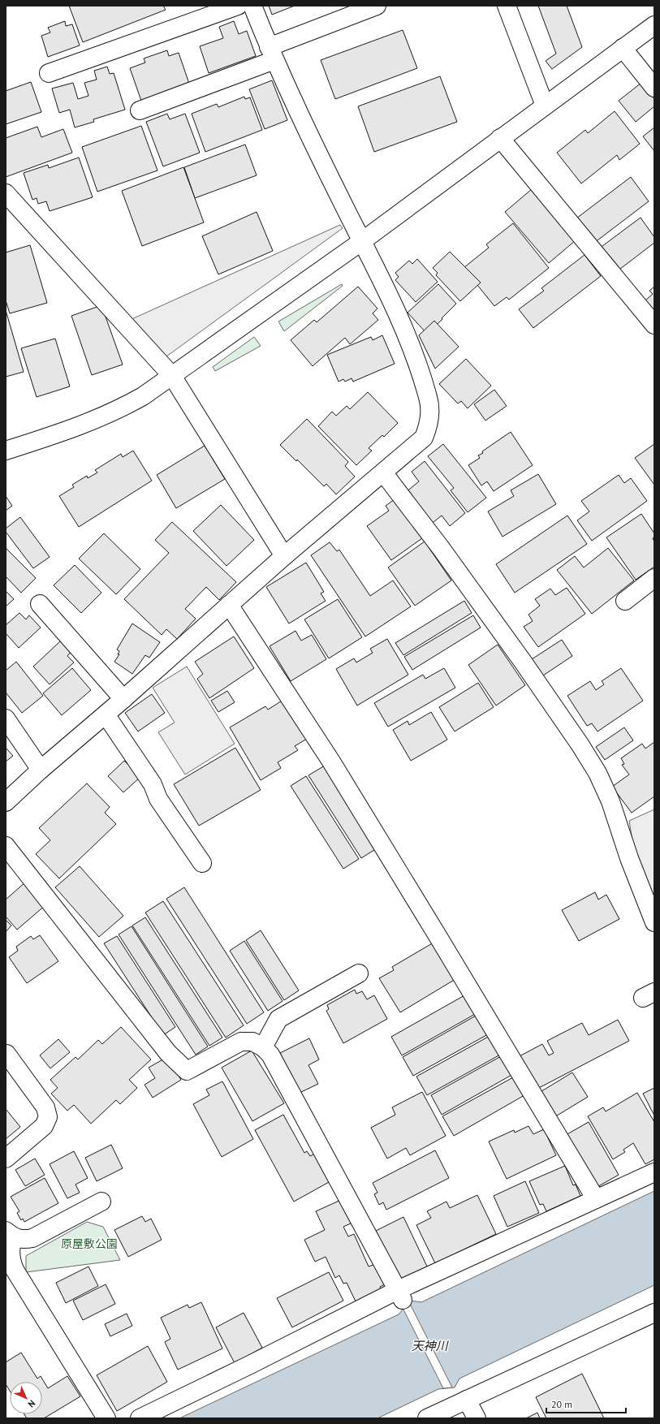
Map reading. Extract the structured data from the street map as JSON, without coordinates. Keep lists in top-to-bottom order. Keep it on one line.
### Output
{"water":["天神川"],"parks":["原屋敷公園"],"scale_bar":"20 m","north":"bottom right"}
